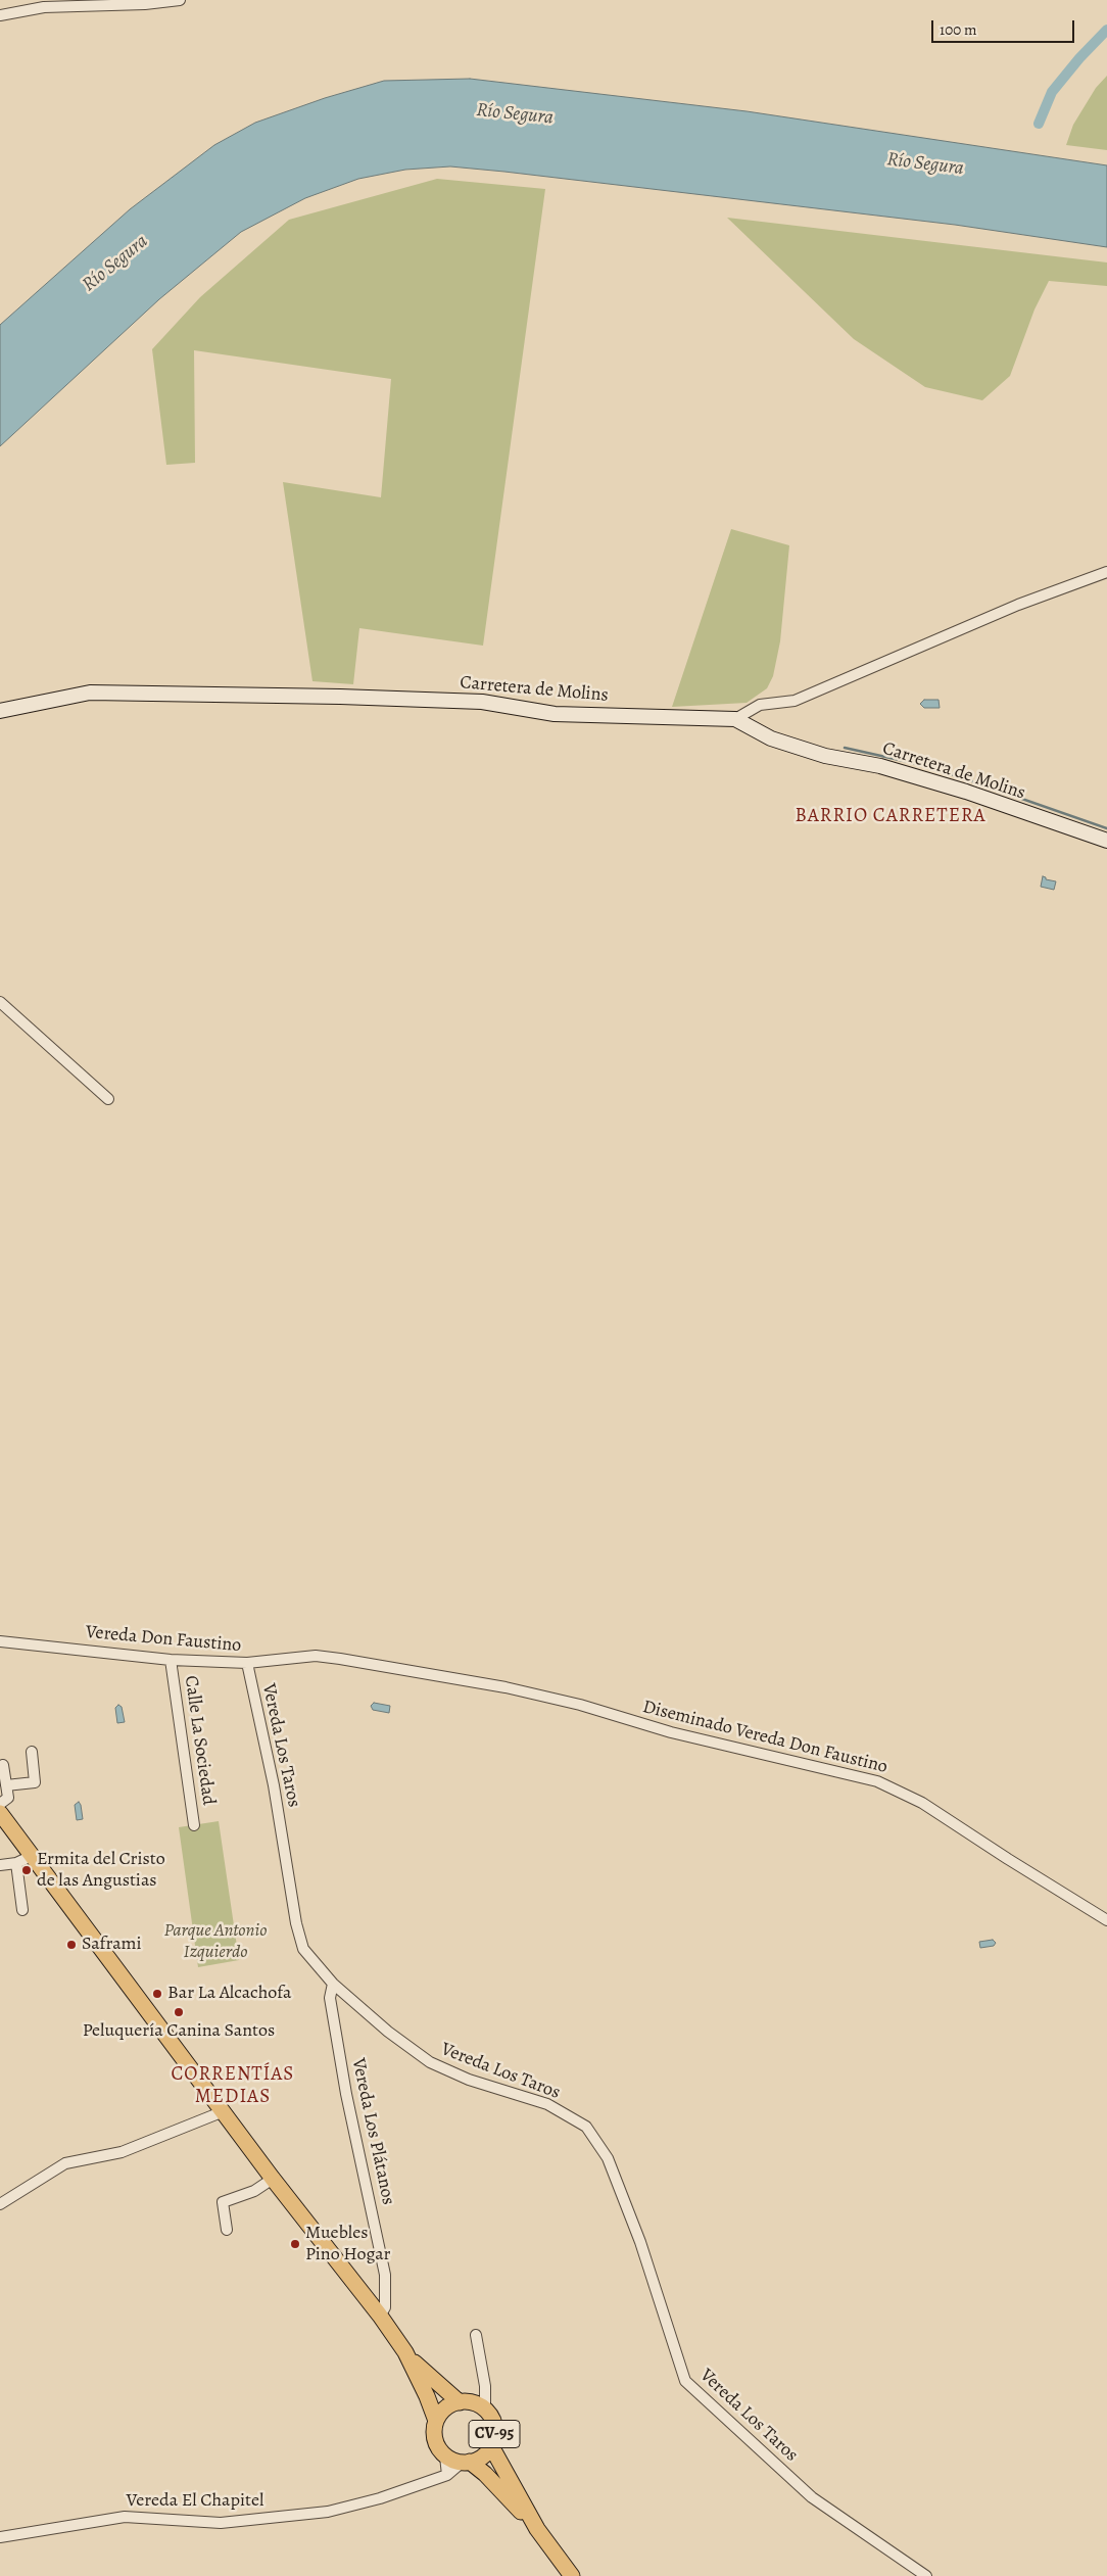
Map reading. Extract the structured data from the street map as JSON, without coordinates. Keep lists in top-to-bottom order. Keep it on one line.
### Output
{"streets":{"main road":["CV-95"],"street":["Carretera de Molins","Vereda Don Faustino","Diseminado Vereda Don Faustino","Calle La Sociedad","Vereda Los Taros","Vereda Los Plátanos","Vereda El Chapitel"]},"crossings":[["Vereda Don Faustino","Diseminado Vereda Don Faustino"],["Vereda Don Faustino","Calle La Sociedad"],["Vereda Don Faustino","Vereda Los Taros"],["Vereda Los Taros","Vereda Los Plátanos"],["Vereda Los Plátanos","CV-95"],["CV-95","Vereda El Chapitel"]],"districts":["BARRIO CARRETERA","CORRENTÍAS MEDIAS"],"water":["Río Segura"],"parks":["Parque Antonio Izquierdo"],"places":["Ermita del Cristo de las Angustias","Saframi","Bar La Alcachofa","Peluquería Canina Santos","Muebles Pino Hogar"],"scale_bar":"100 m"}
